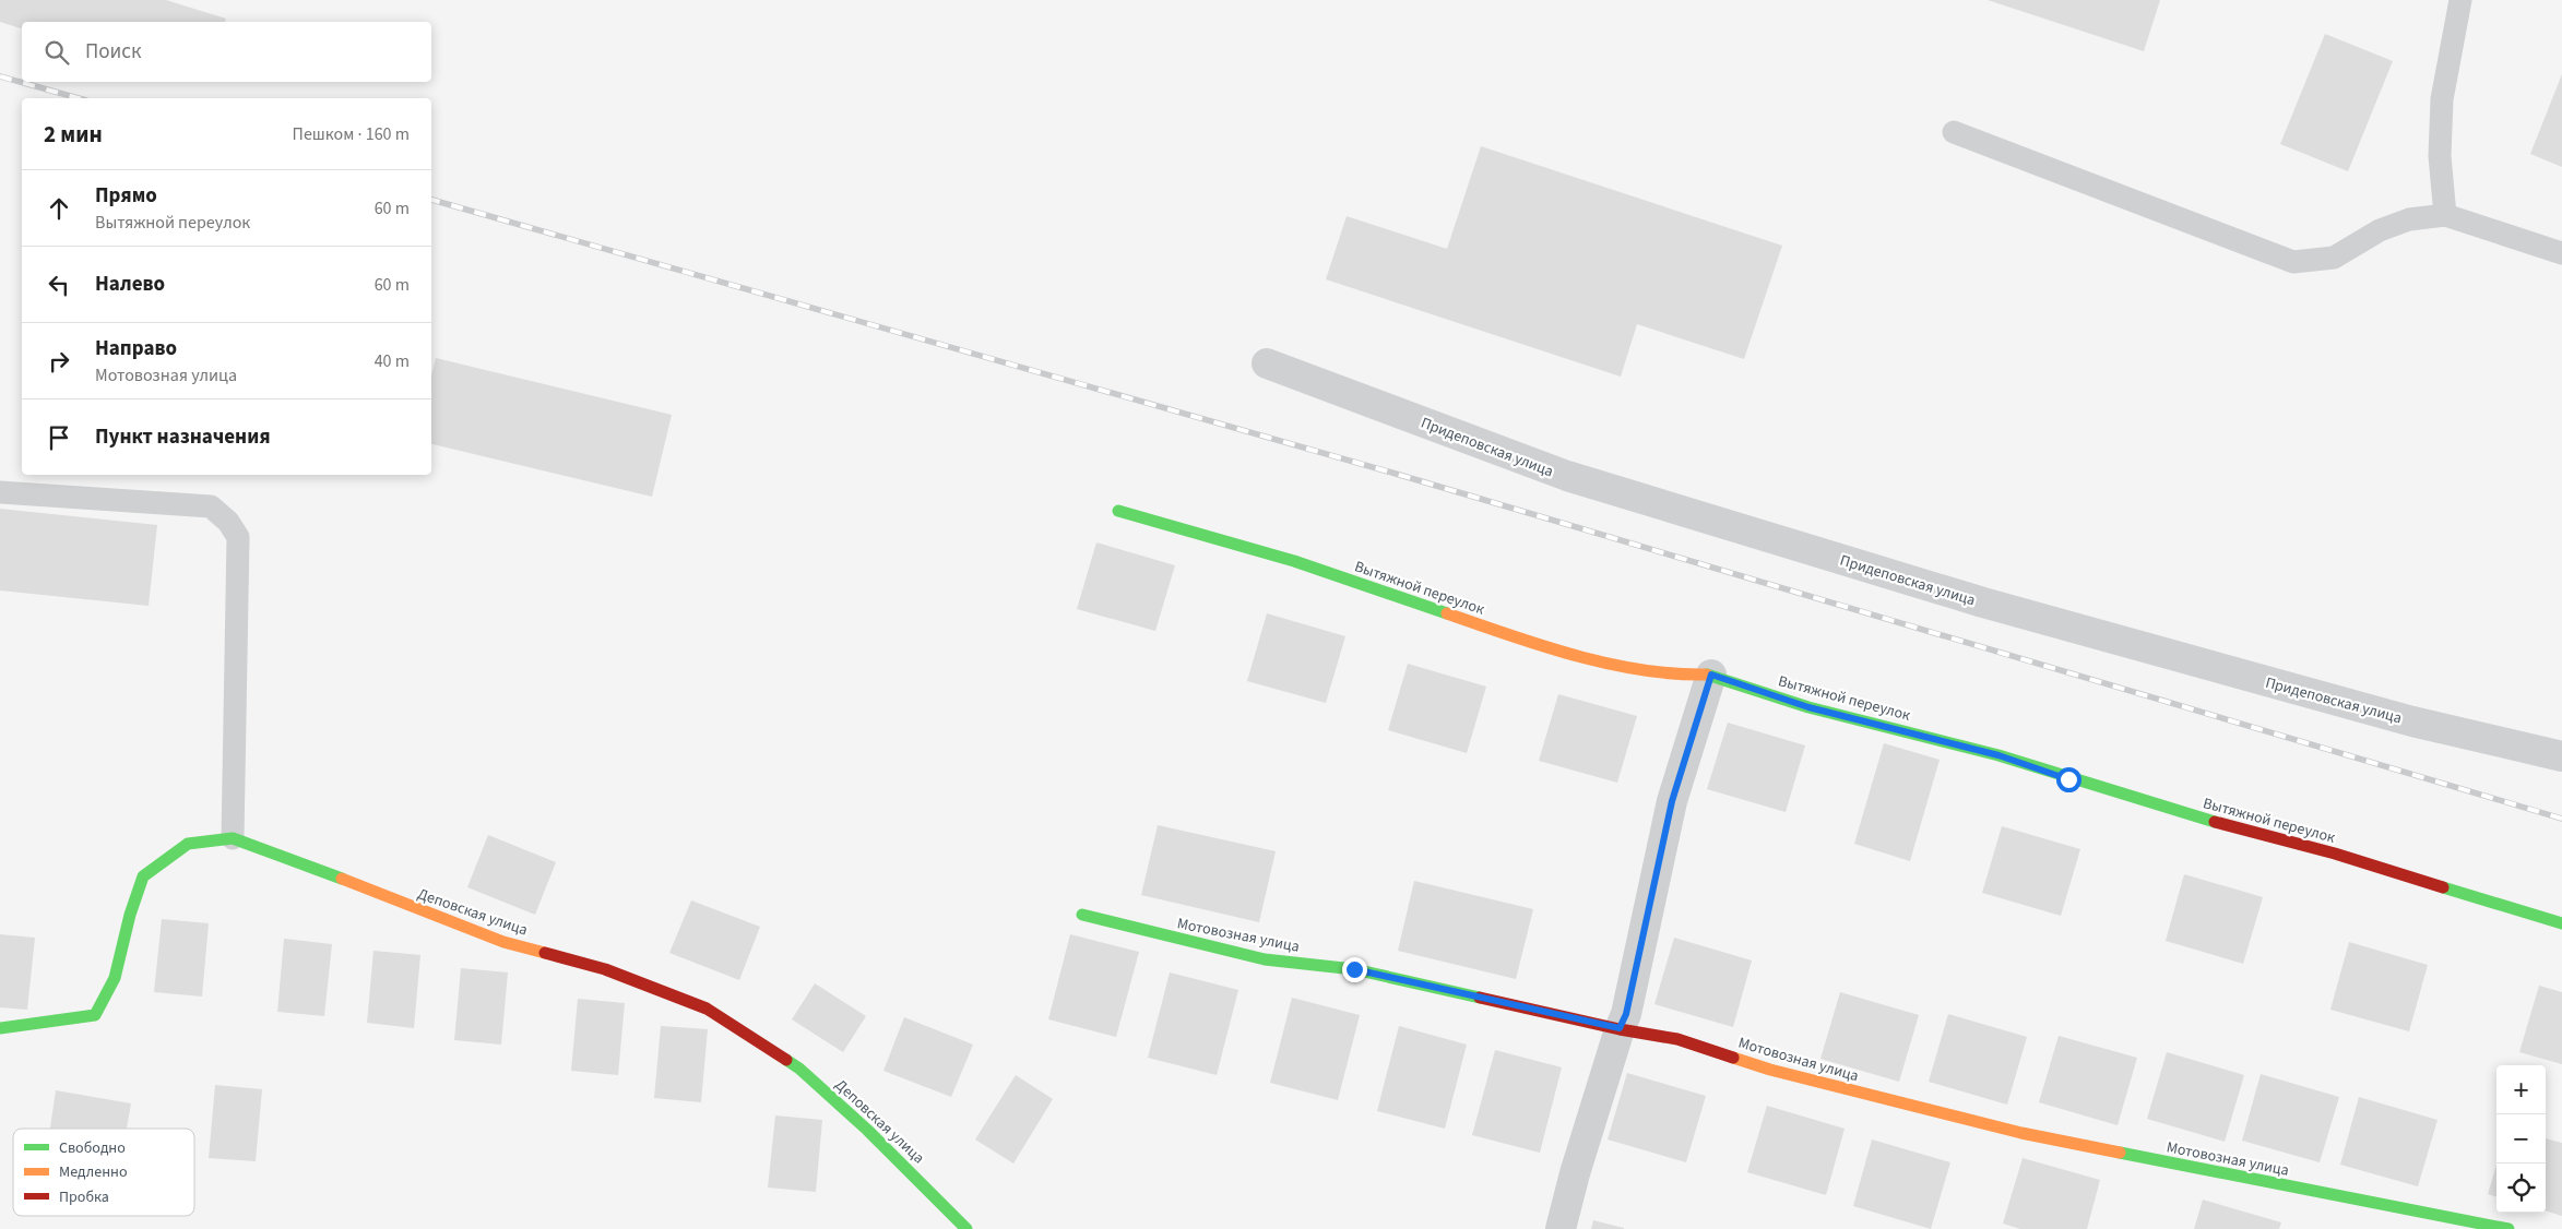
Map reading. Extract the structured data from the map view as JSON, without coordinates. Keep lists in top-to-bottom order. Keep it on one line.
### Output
{"streets":{"street":["Придеповская улица","Вытяжной переулок","Деповская улица","Мотовозная улица"]},"legend":["Свободно","Медленно","Пробка"],"page":{"search":"Поиск","heading":["2 мин","Пешком · 160 m"],"list":[["Прямо","Вытяжной переулок","60 m"],["Налево","60 m"],["Направо","Мотовозная улица","40 m"],"Пункт назначения"],"map_buttons":["+","−"]}}
